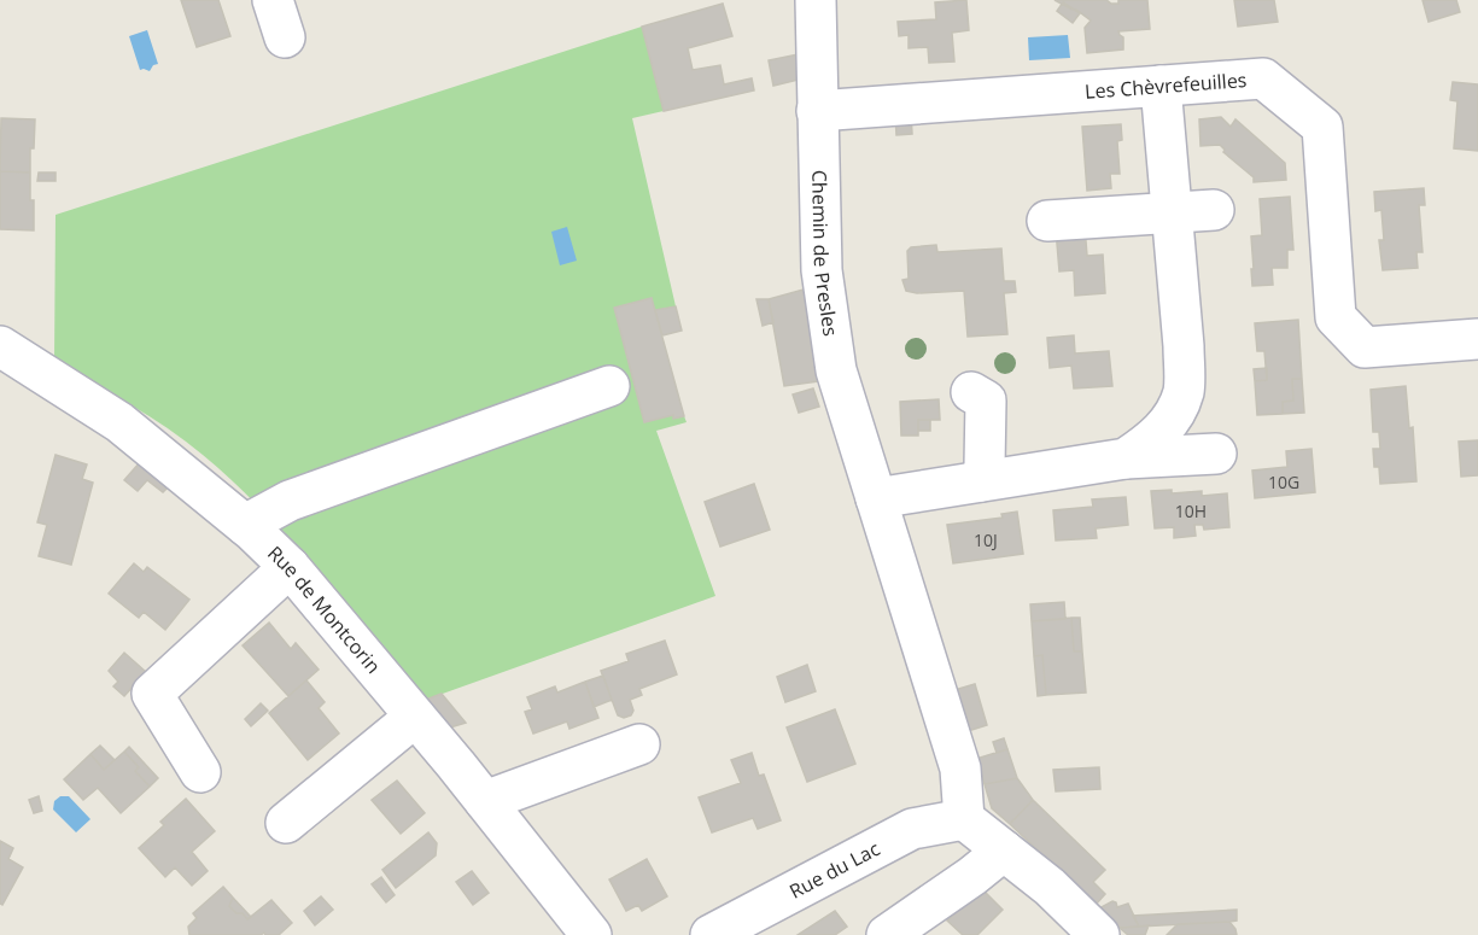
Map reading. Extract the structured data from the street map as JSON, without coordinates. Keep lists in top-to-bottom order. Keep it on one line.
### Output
{"streets":{"street":["Les Chèvrefeuilles","Chemin de Presles","Rue de Montcorin","Rue du Lac"]},"crossings":[["Les Chèvrefeuilles","Chemin de Presles"],["Chemin de Presles","Rue du Lac"]],"house_numbers":["10G","10H","10J"]}
